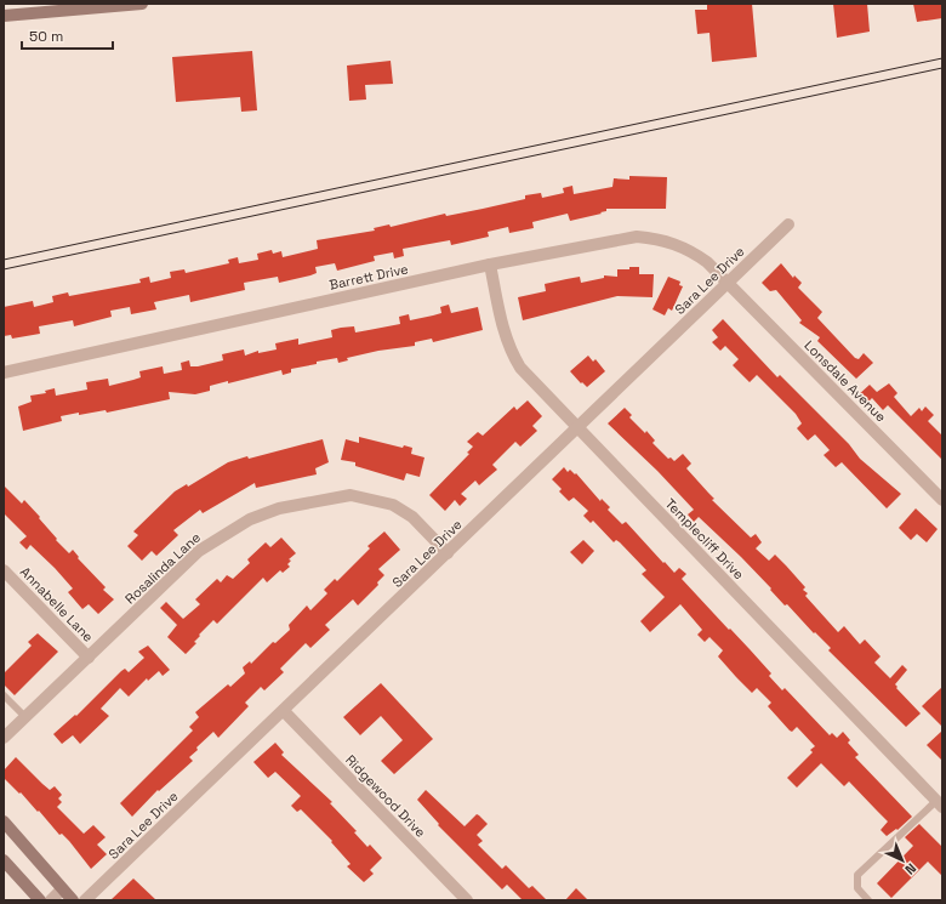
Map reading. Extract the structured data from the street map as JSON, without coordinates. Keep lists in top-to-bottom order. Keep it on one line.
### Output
{"streets":{"street":["Barrett Drive","Sara Lee Drive","Lonsdale Avenue","Templecliff Drive","Rosalinda Lane","Annabelle Lane","Ridgewood Drive"]},"crossings":[["Barrett Drive","Sara Lee Drive"],["Barrett Drive","Lonsdale Avenue"],["Barrett Drive","Templecliff Drive"],["Sara Lee Drive","Lonsdale Avenue"],["Sara Lee Drive","Templecliff Drive"],["Sara Lee Drive","Rosalinda Lane"],["Sara Lee Drive","Ridgewood Drive"],["Rosalinda Lane","Annabelle Lane"]],"scale_bar":"50 m","north":"bottom right"}
